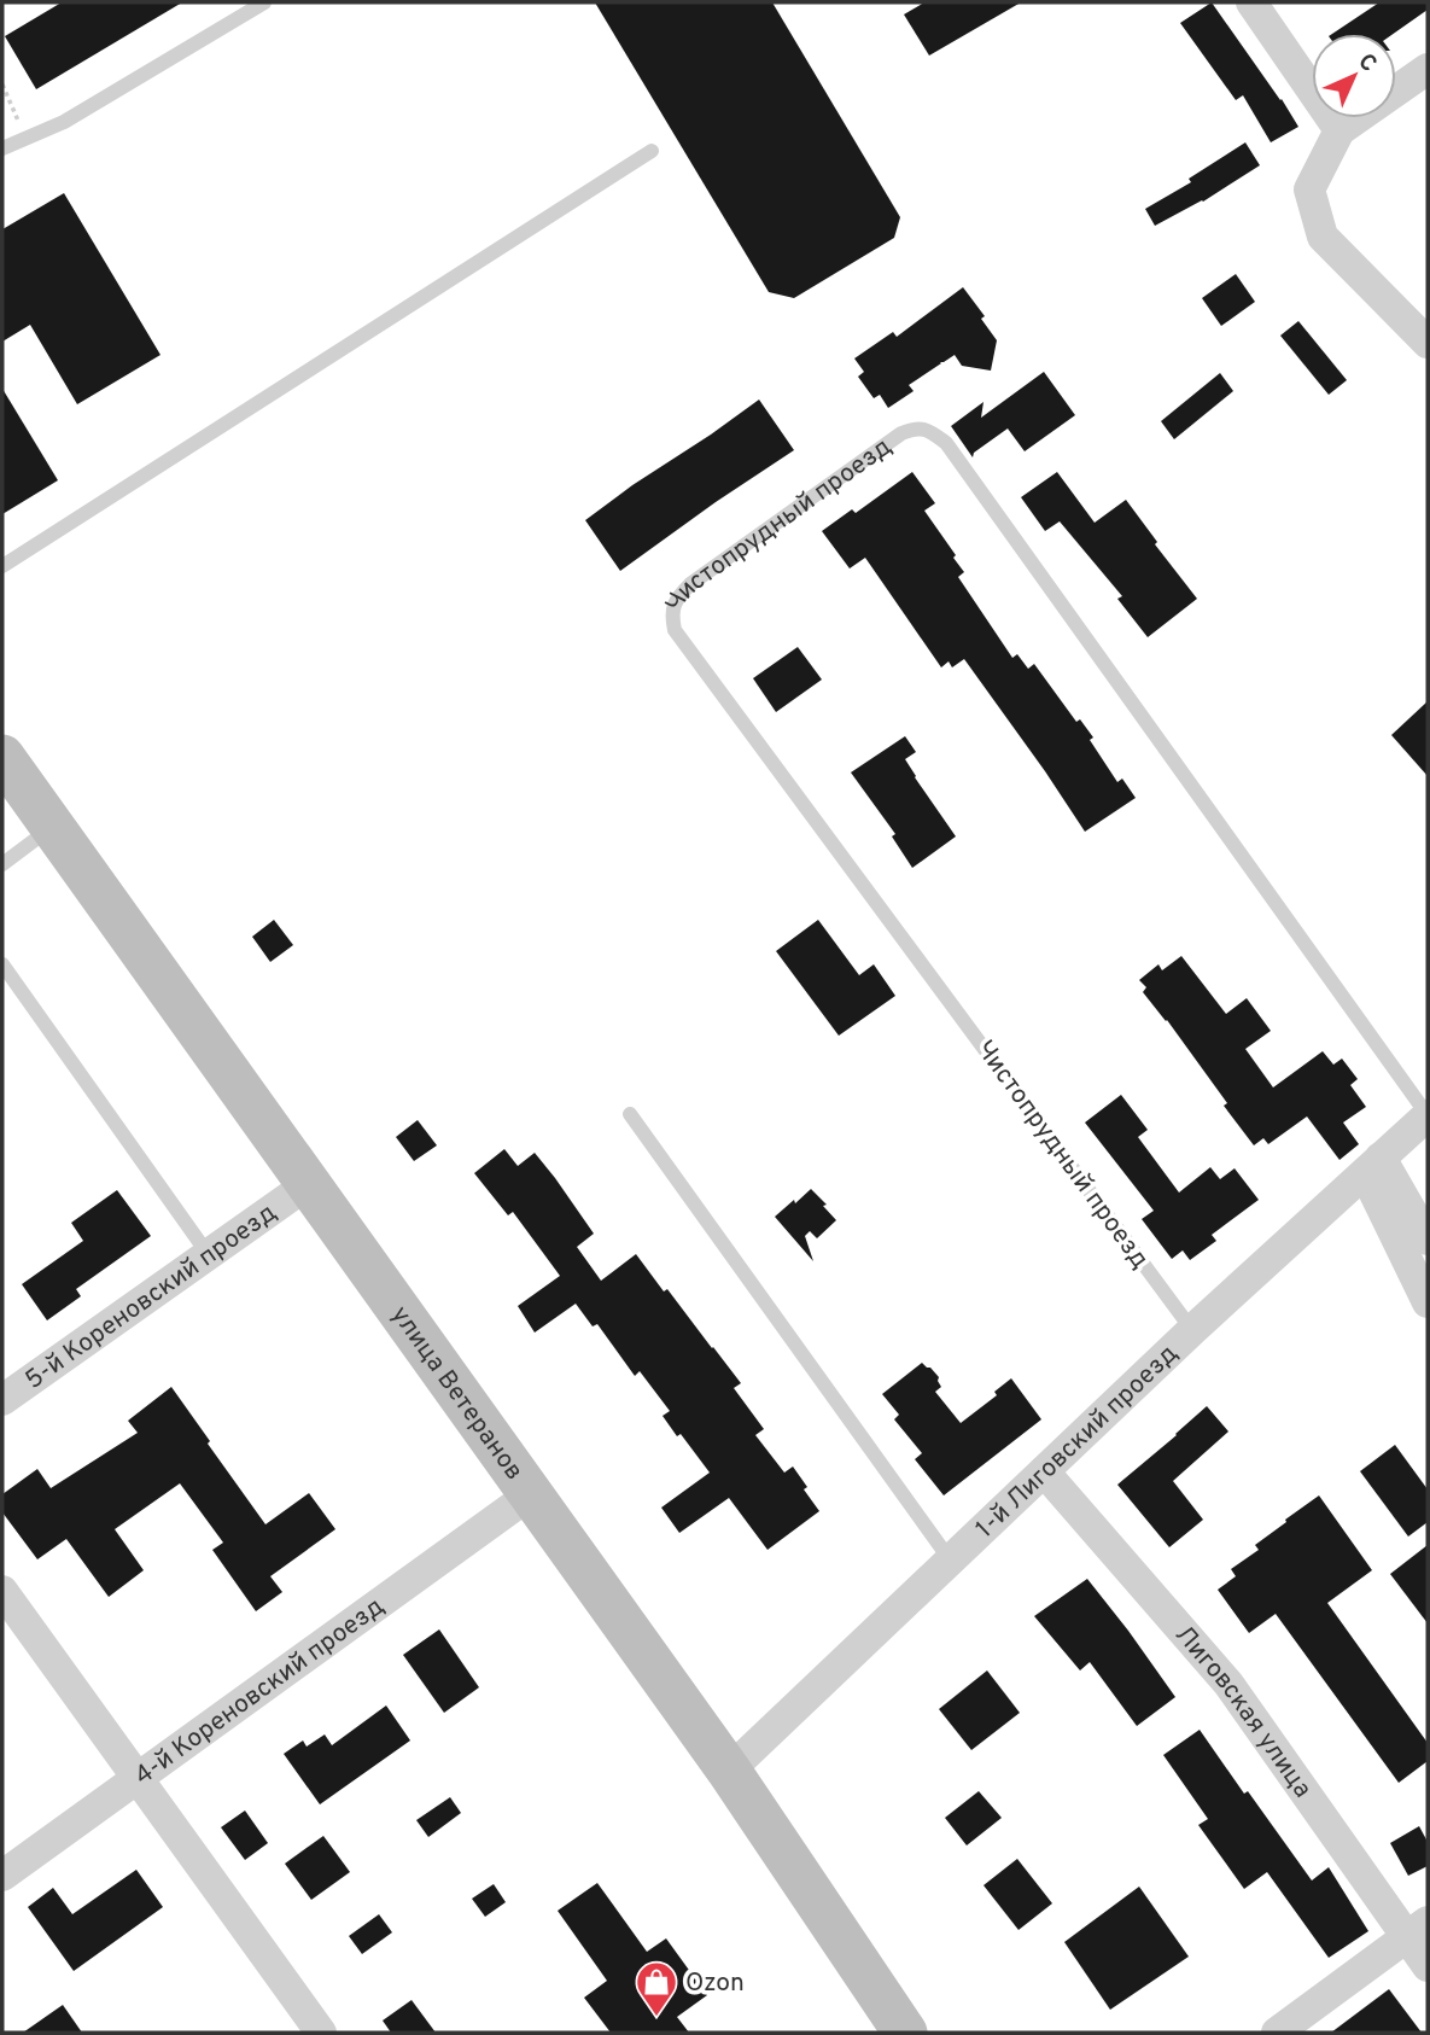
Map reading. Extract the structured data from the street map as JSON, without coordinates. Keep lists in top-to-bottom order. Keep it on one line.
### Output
{"streets":{"street":["5-й Кореновский проезд","улица Ветеранов","1-й Лиговский проезд","4-й Кореновский проезд","Лиговская улица"],"lane":["Чистопрудный проезд"]},"crossings":[["Чистопрудный проезд","1-й Лиговский проезд"],["5-й Кореновский проезд","улица Ветеранов"],["улица Ветеранов","1-й Лиговский проезд"],["улица Ветеранов","4-й Кореновский проезд"],["1-й Лиговский проезд","Лиговская улица"]],"places":{"shop":["Ozon"]},"north":"top right"}
